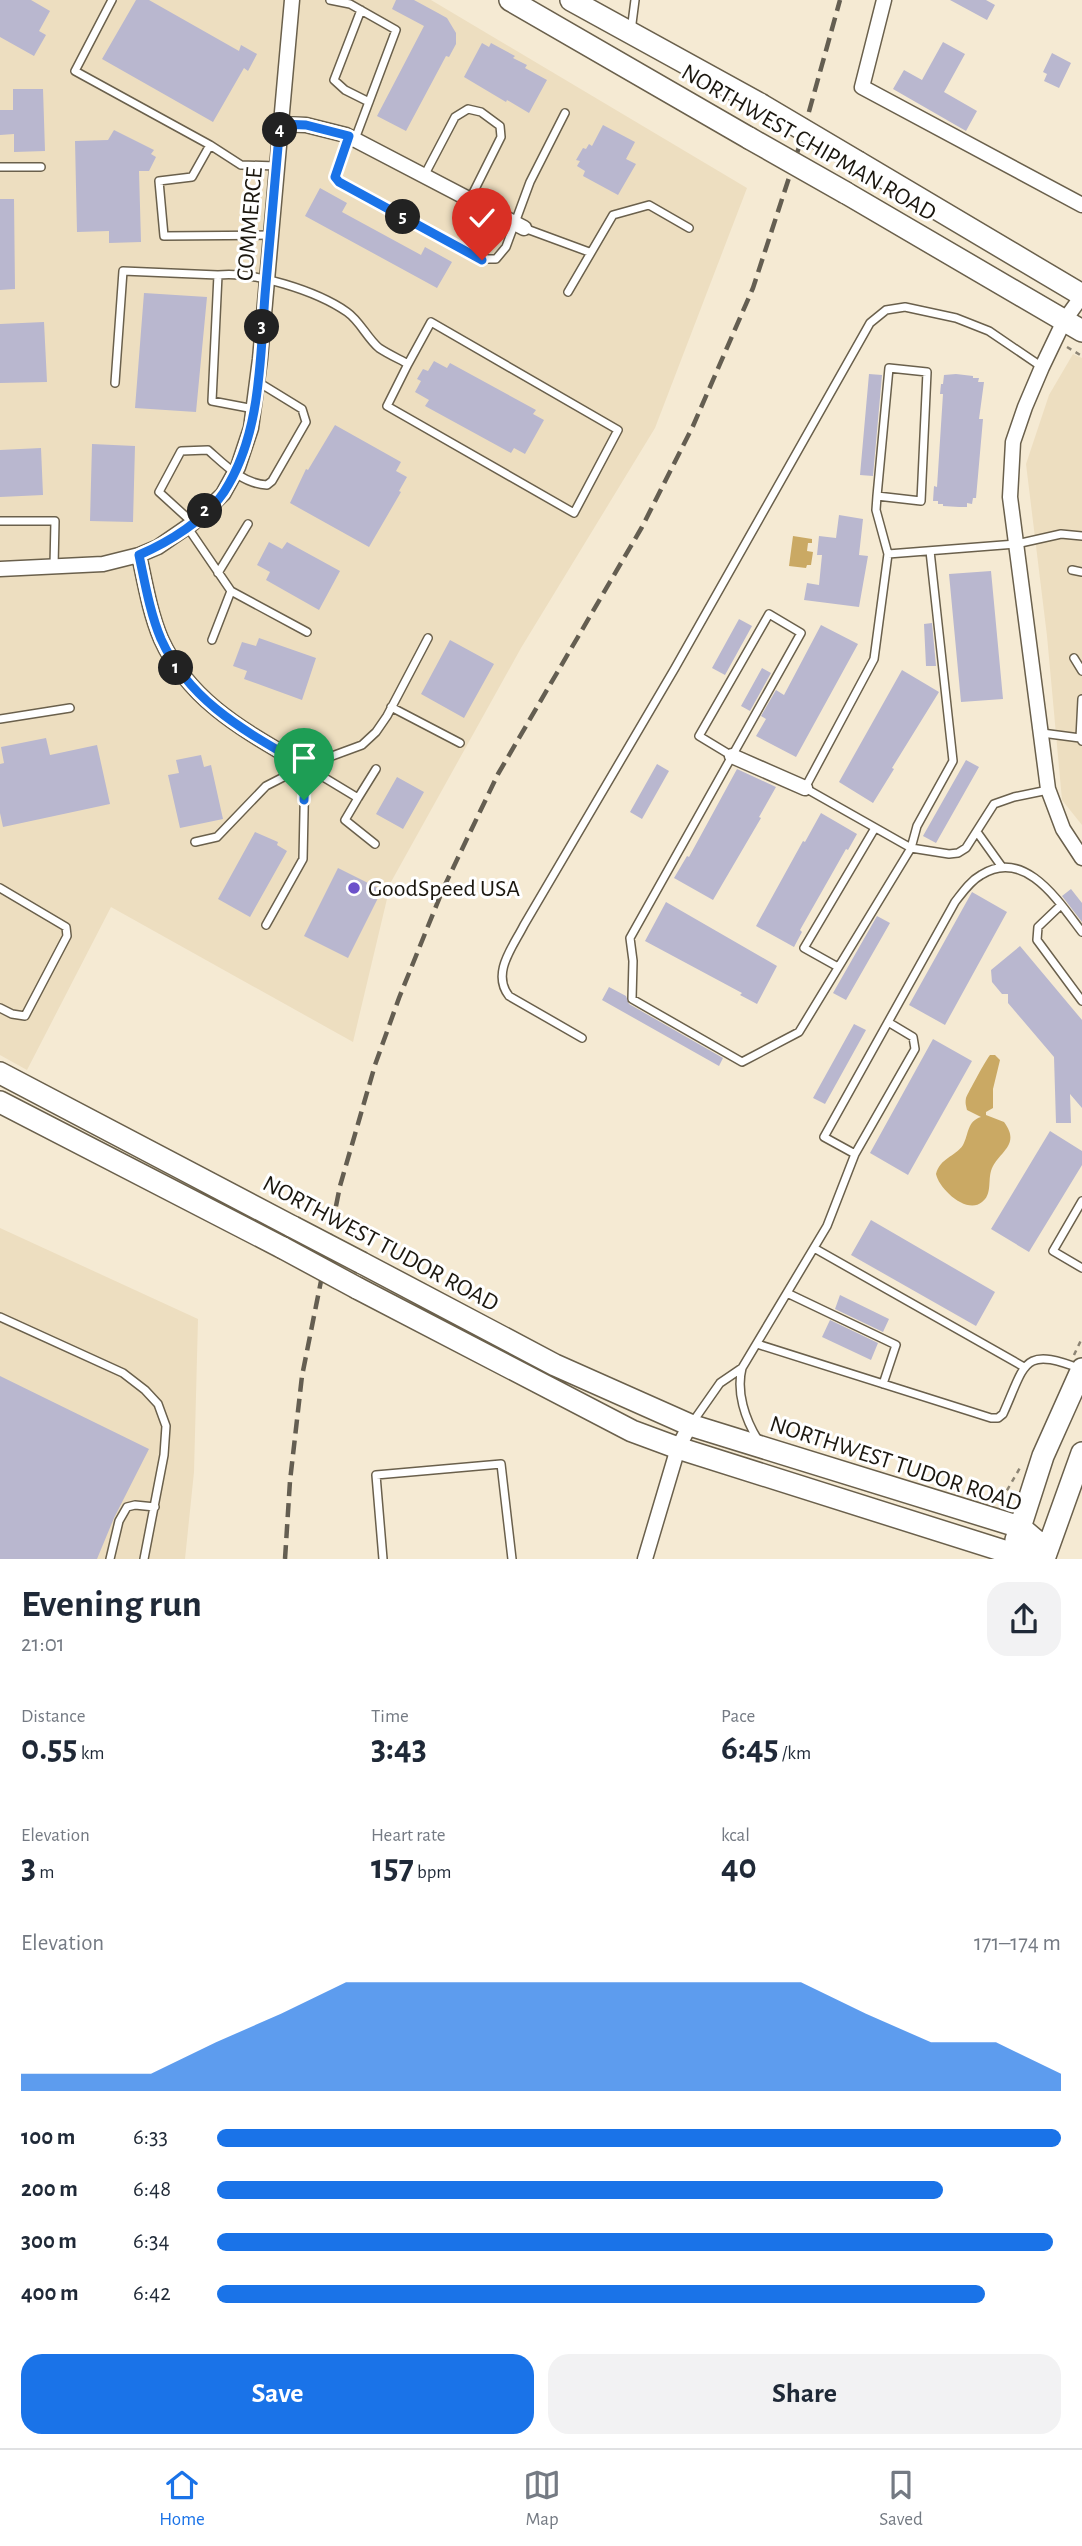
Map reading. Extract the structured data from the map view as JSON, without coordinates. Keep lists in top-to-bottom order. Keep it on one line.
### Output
{"streets":{"street":["NORTHWEST CHIPMAN ROAD","COMMERCE","NORTHWEST TUDOR ROAD"]},"places":["GoodSpeed USA"],"page":{"pins":["4","5","3","2","1"],"heading":["Evening run","21:01"],"stats":[["Distance","0.55 km"],["Time","3:43"],["Pace","6:45 /km"],["Elevation","3 m"],["Heart rate","157 bpm"],["kcal","40"]],"chart":["Elevation","171–174 m"],"list":[{"name":"100 m","note":"6:33"},{"name":"200 m","note":"6:48"},{"name":"300 m","note":"6:34"},{"name":"400 m","note":"6:42"}],"buttons":["Save","Share"],"tabs":["Home","Map","Saved"]}}
